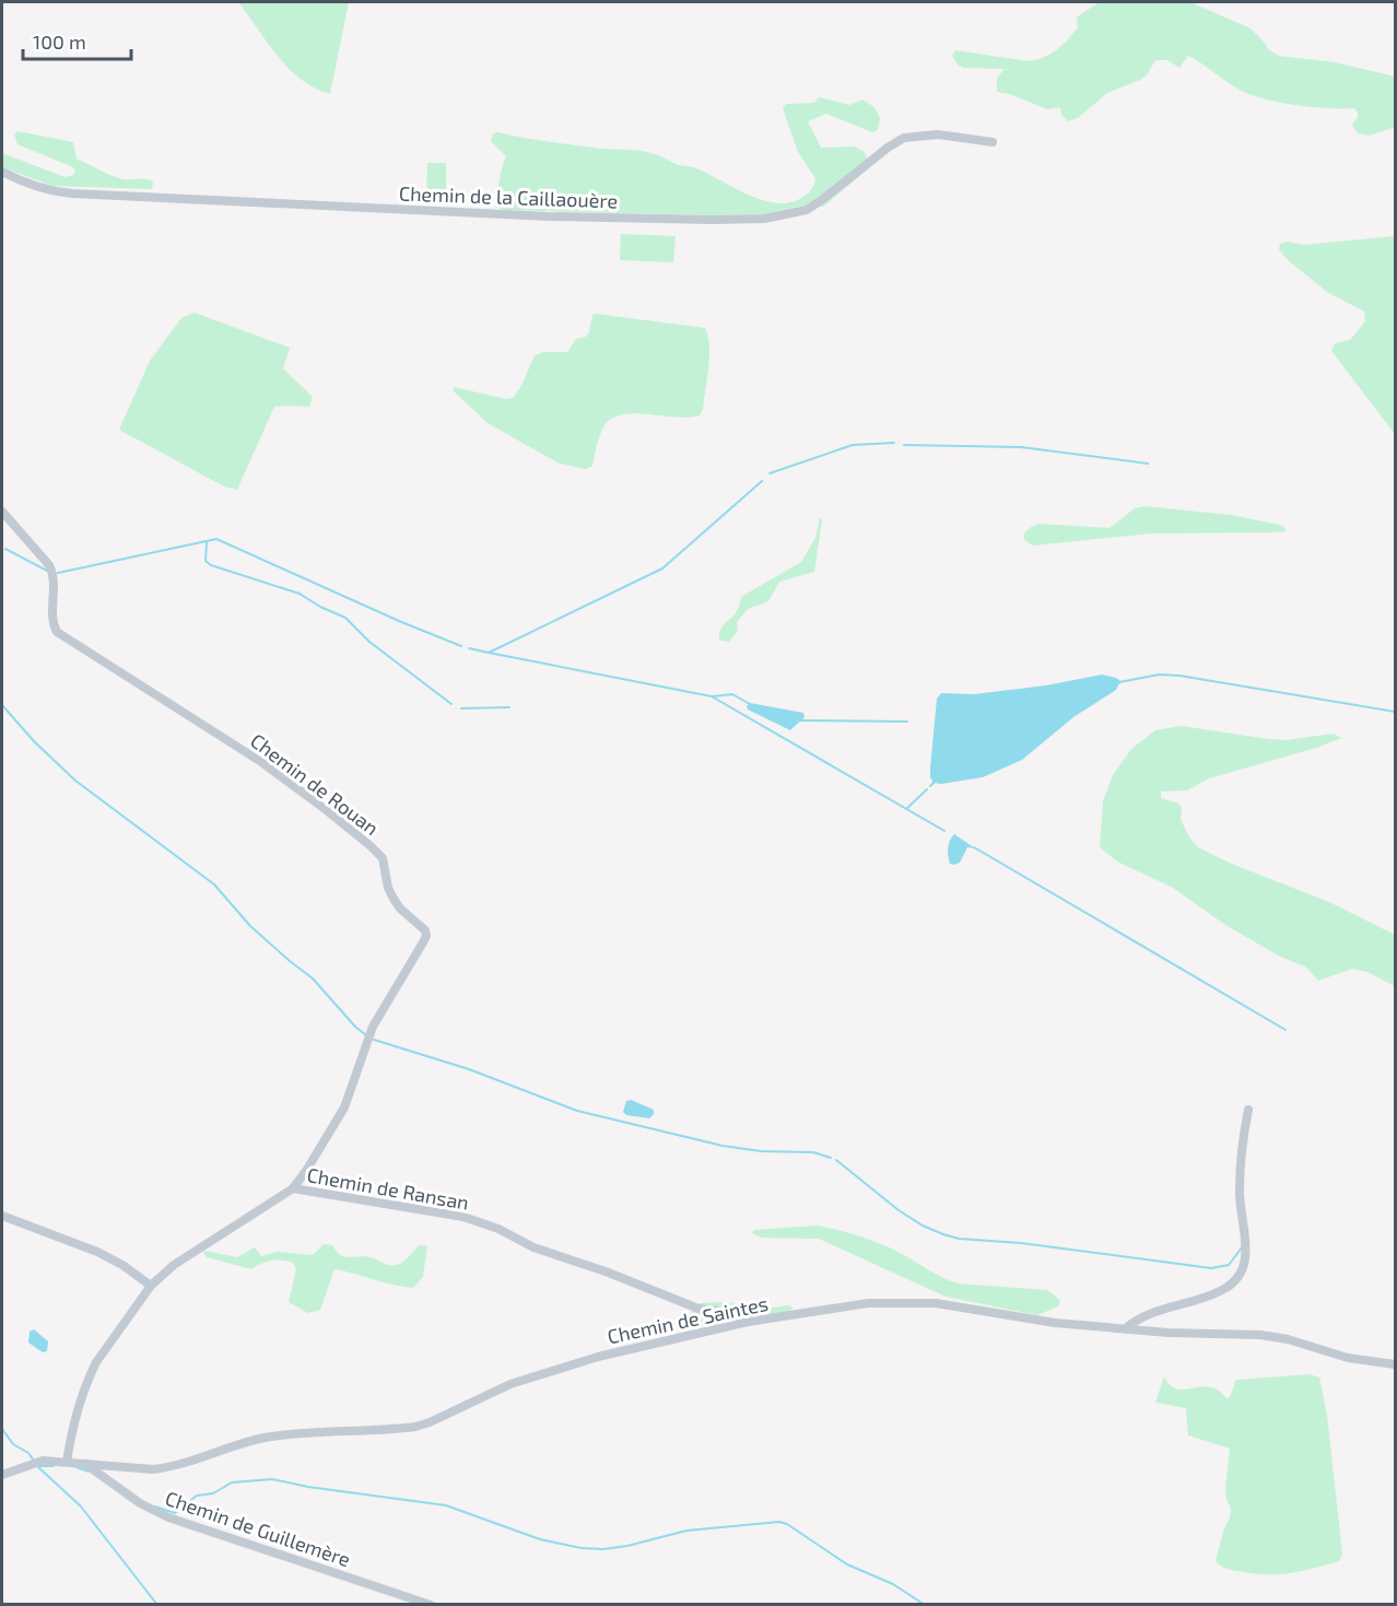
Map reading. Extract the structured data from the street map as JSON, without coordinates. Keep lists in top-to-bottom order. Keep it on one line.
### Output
{"streets":{"street":["Chemin de la Caillaouère","Chemin de Rouan","Chemin de Ransan","Chemin de Saintes","Chemin de Guillemère"]},"crossings":[["Chemin de Rouan","Chemin de Ransan"],["Chemin de Ransan","Chemin de Saintes"],["Chemin de Saintes","Chemin de Guillemère"]],"scale_bar":"100 m"}
